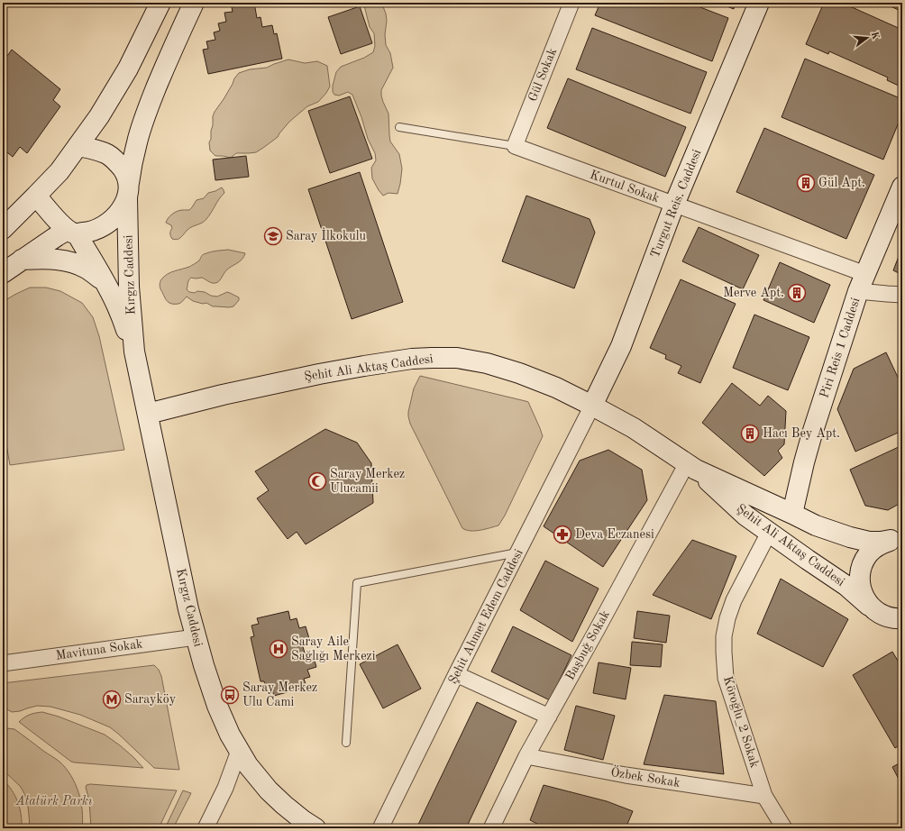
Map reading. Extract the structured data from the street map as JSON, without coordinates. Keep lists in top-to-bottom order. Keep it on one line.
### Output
{"streets":{"street":["Gül Sokak","Kurtul Sokak","Turgut Reis. Caddesi","Kırgız Caddesi","Piri Reis 1 Caddesi","Şehit Ali Aktaş Caddesi","Şehit Ahmet Edem Caddesi","Başbuğ Sokak","Mavituna Sokak","Köroğlu_2 Sokak","Özbek Sokak"]},"crossings":[["Gül Sokak","Kurtul Sokak"],["Kurtul Sokak","Turgut Reis. Caddesi"],["Kurtul Sokak","Piri Reis 1 Caddesi"],["Turgut Reis. Caddesi","Şehit Ali Aktaş Caddesi"],["Turgut Reis. Caddesi","Şehit Ahmet Edem Caddesi"],["Kırgız Caddesi","Şehit Ali Aktaş Caddesi"],["Kırgız Caddesi","Mavituna Sokak"],["Piri Reis 1 Caddesi","Şehit Ali Aktaş Caddesi"],["Şehit Ali Aktaş Caddesi","Şehit Ahmet Edem Caddesi"],["Şehit Ali Aktaş Caddesi","Başbuğ Sokak"],["Şehit Ali Aktaş Caddesi","Köroğlu_2 Sokak"],["Başbuğ Sokak","Özbek Sokak"],["Köroğlu_2 Sokak","Özbek Sokak"]],"parks":["Atatürk Parkı"],"places":{"building":["Gül Apt.","Merve Apt.","Hacı Bey Apt."],"school or university":["Saray İlkokulu"],"mosque":["Saray Merkez Ulucamii"],"pharmacy":["Deva Eczanesi"],"hospital":["Saray Aile Sağlığı Merkezi"],"bus stop":["Saray Merkez Ulu Cami"],"metro station":["Sarayköy"]},"north":"right"}
